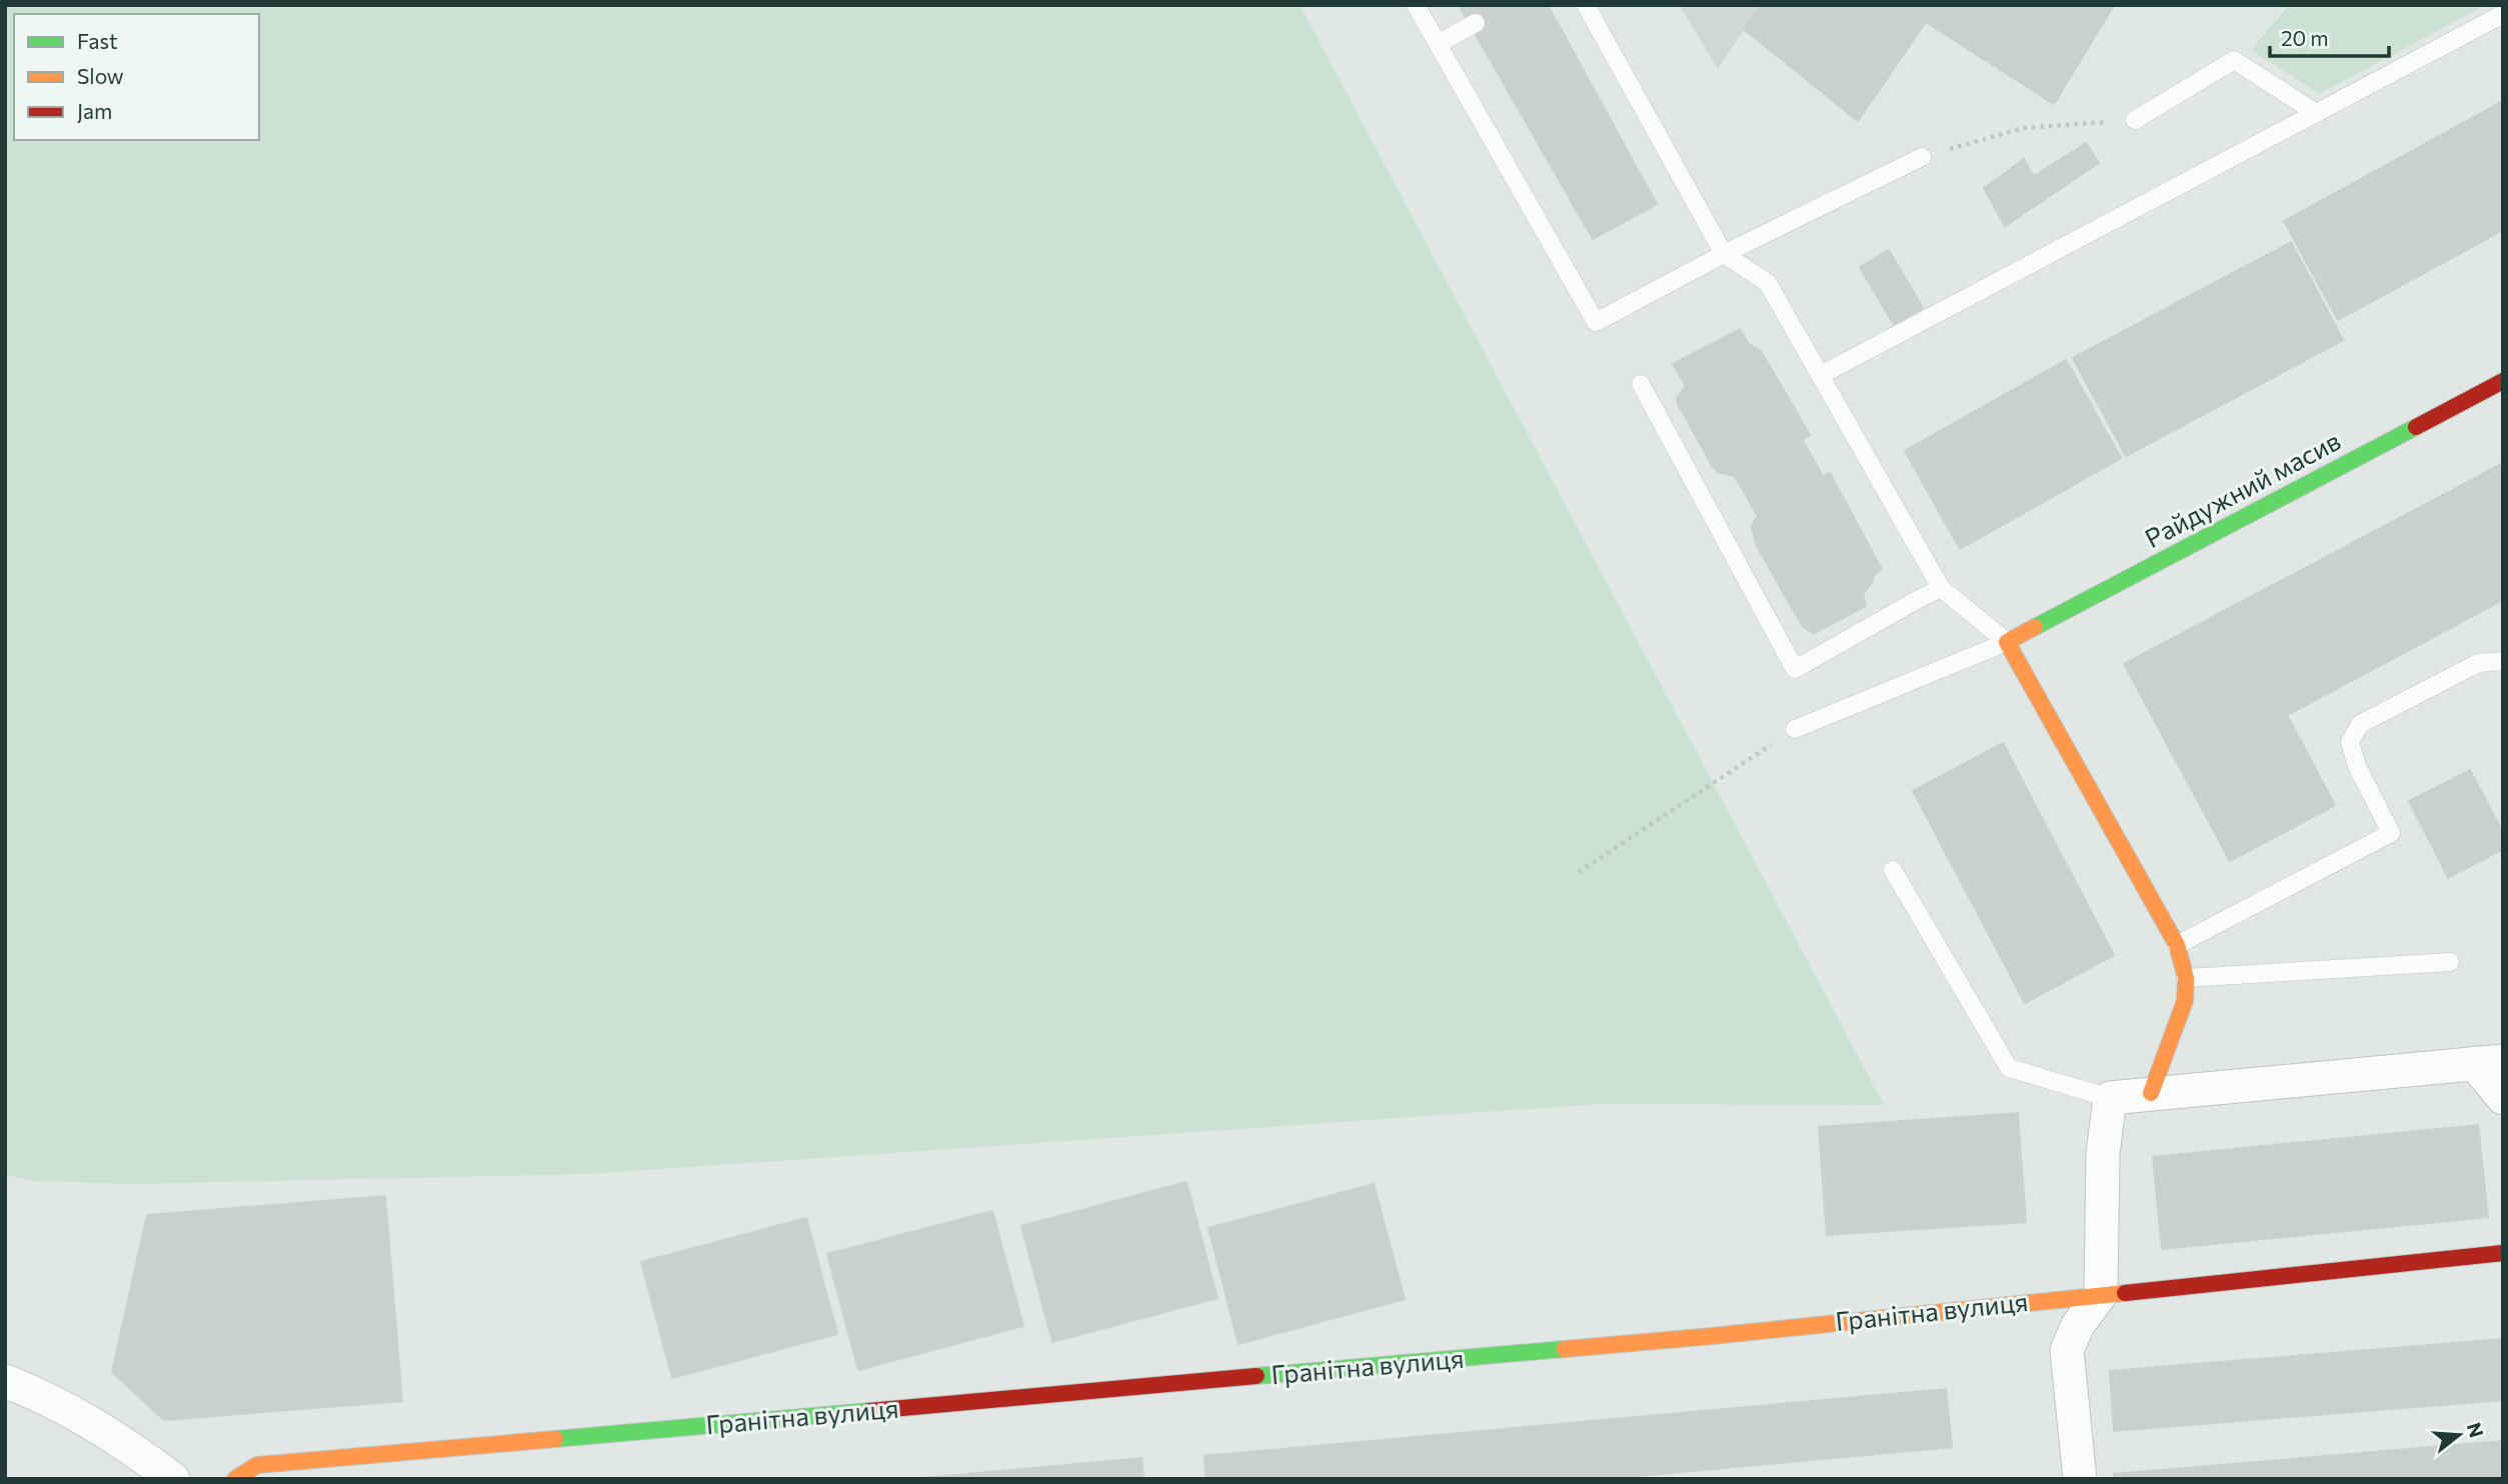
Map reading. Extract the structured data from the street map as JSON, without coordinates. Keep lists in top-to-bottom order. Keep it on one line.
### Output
{"streets":{"street":["Райдужний масив","Гранітна вулиця"]},"legend":["Fast","Slow","Jam"],"scale_bar":"20 m","north":"right"}
